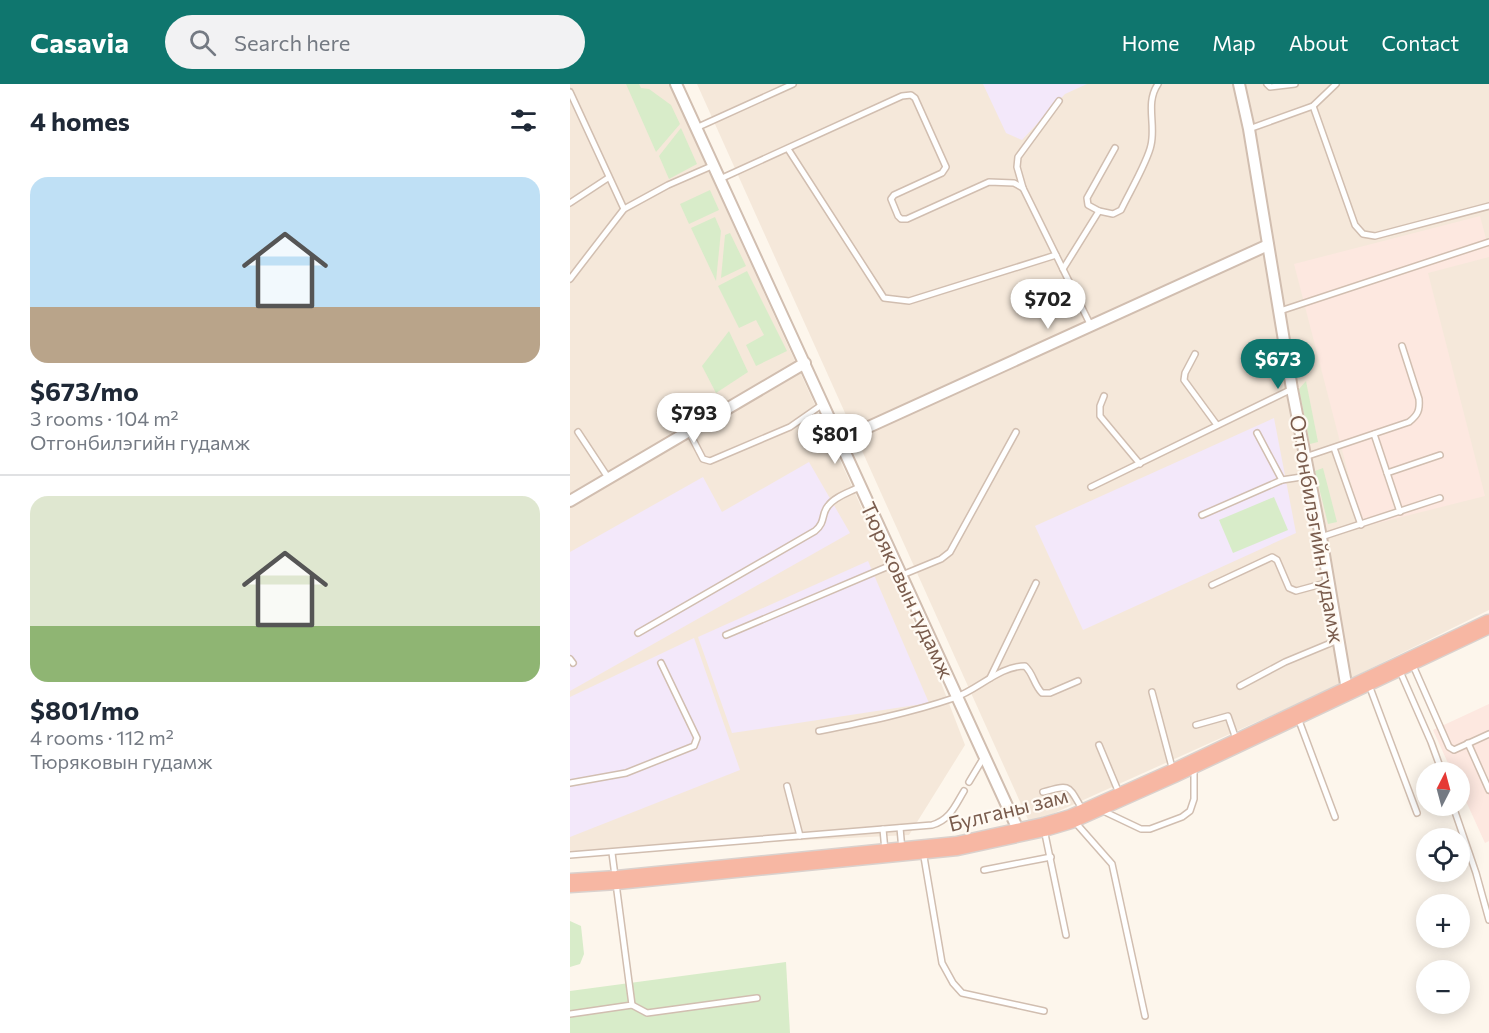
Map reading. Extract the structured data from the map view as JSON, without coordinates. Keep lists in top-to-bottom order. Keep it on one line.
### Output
{"streets":{"highway":["Булганы зам"],"street":["Отгонбилэгийн гудамж","Тюряковын гудамж"]},"crossings":[["Отгонбилэгийн гудамж","Булганы зам"],["Тюряковын гудамж","Булганы зам"]],"north":"top","page":{"header":"Casavia","search":"Search here","nav":["Home","Map","About","Contact"],"heading":"4 homes","list":[{"name":"$673/mo","note":"3 rooms · 104 m² · Отгонбилэгийн гудамж"},{"name":"$801/mo","note":"4 rooms · 112 m² · Тюряковын гудамж"}],"price":["$702","$673","$793","$801"],"map_buttons":["+","−"]}}
